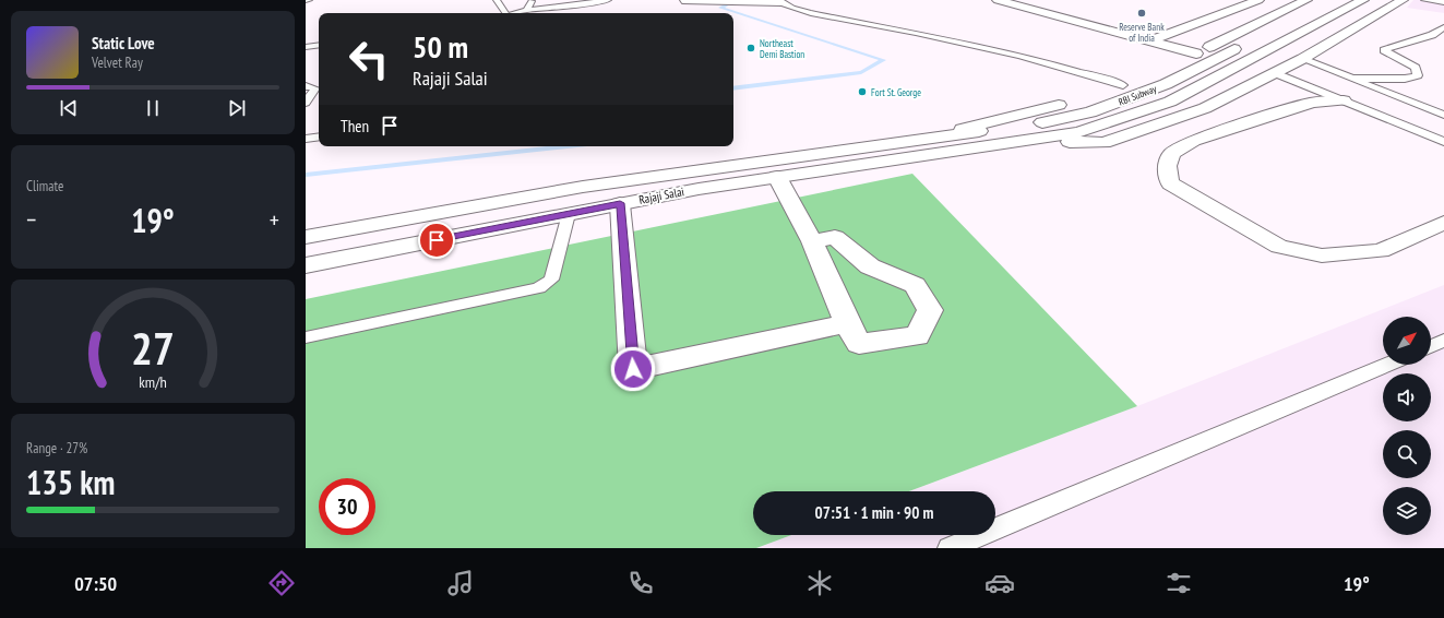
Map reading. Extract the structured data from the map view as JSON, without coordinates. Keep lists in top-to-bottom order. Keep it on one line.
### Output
{"streets":{"main road":["RBI Subway","Rajaji Salai"]},"crossings":[["RBI Subway","Rajaji Salai"]],"places":["Reserve Bank of India","Northeast Demi Bastion","Fort St. George"],"north":"top right","page":{"turn":["50 m","Rajaji Salai"],"song":["Static Love","Velvet Ray"],"then":"Then","tile":["Climate",["Range · 27%","135 km"]],"heat":["−","19°","+"],"limit":"30","trip":"07:51 · 1 min · 90 m","tabs":["07:50","19°"],"gauge":["27","km/h"]}}
